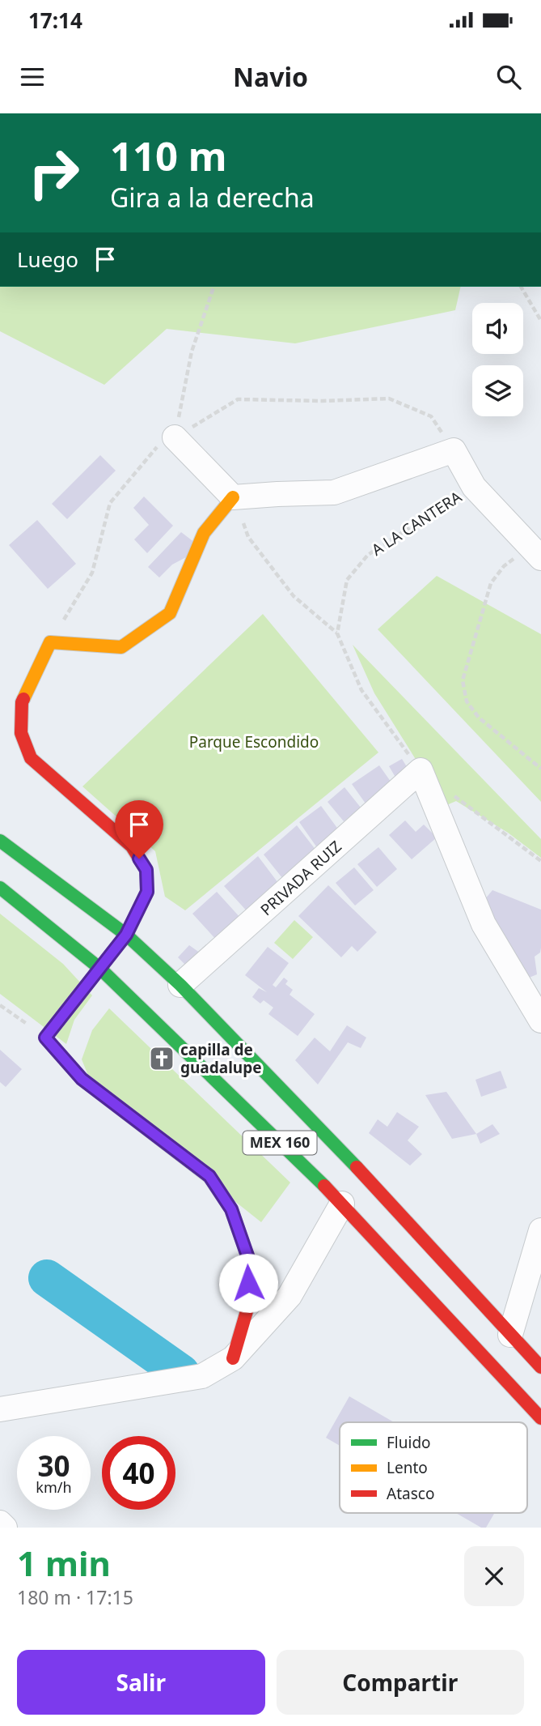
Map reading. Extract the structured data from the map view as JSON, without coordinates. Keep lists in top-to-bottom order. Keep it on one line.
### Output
{"streets":{"main road":["MEX 160"],"street":["PRIVADA RUIZ"],"path":["A LA CANTERA"]},"crossings":[["PRIVADA RUIZ","MEX 160"]],"parks":["Parque Escondido"],"places":{"church":["capilla de guadalupe"]},"legend":["Fluido","Lento","Atasco"],"page":{"status":"17:14","header":"Navio","turn":["110 m","Gira a la derecha"],"then":"Luego","speed":"30 km/h","limit":"40","heading":["1 min","180 m · 17:15"],"buttons":["Salir","Compartir"]}}
